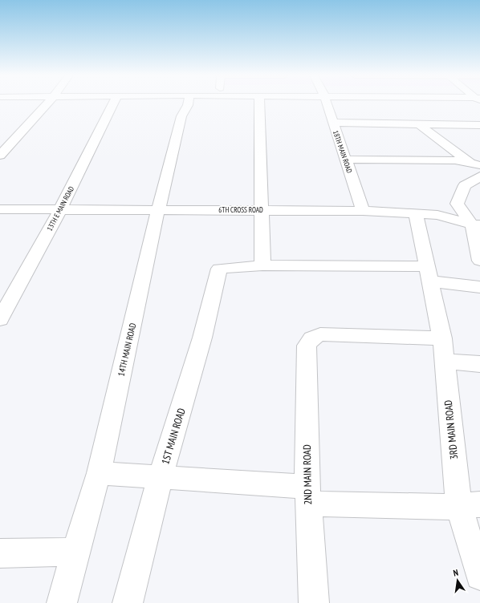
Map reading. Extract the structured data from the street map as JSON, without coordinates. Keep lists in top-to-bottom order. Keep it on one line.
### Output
{"streets":{"street":["18TH MAIN ROAD","13TH E MAIN ROAD","6TH CROSS ROAD","14TH MAIN ROAD","3RD MAIN ROAD","1ST MAIN ROAD","2ND MAIN ROAD"]},"crossings":[["18TH MAIN ROAD","6TH CROSS ROAD"],["13TH E MAIN ROAD","6TH CROSS ROAD"],["6TH CROSS ROAD","14TH MAIN ROAD"],["6TH CROSS ROAD","3RD MAIN ROAD"],["3RD MAIN ROAD","2ND MAIN ROAD"]],"north":"top"}
